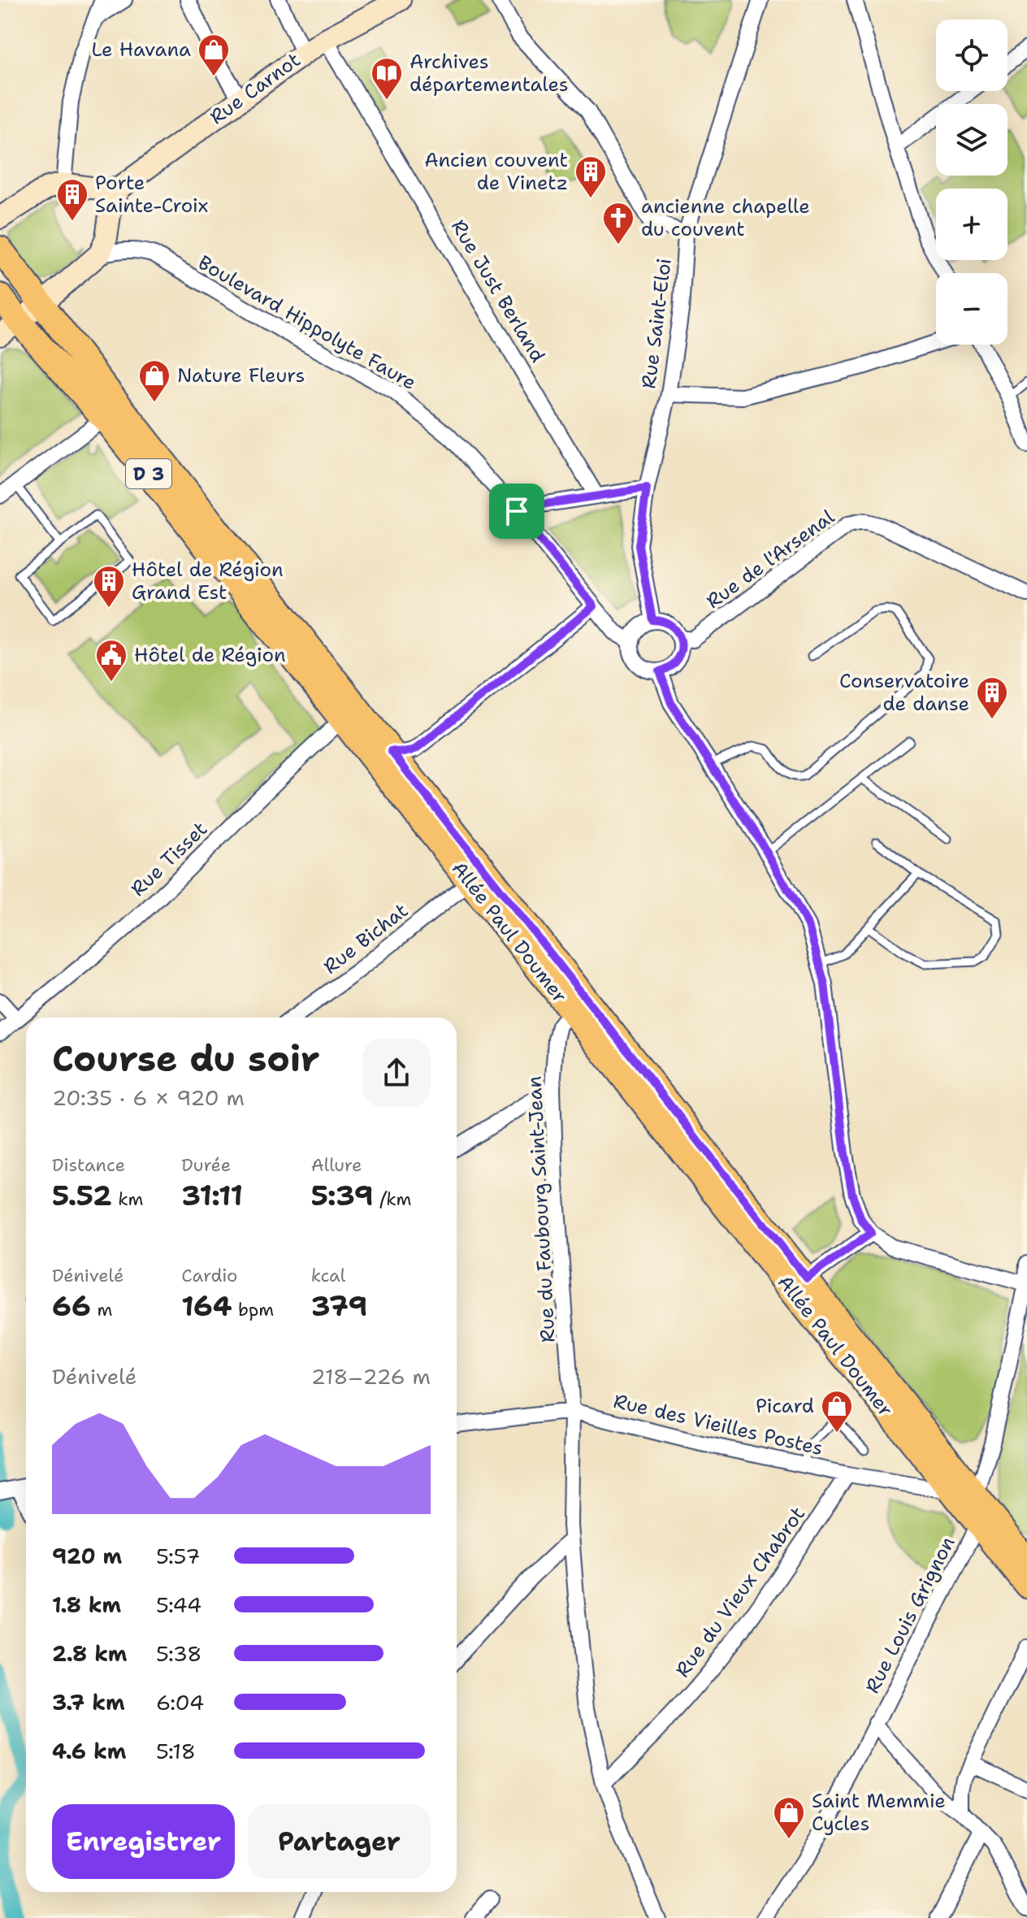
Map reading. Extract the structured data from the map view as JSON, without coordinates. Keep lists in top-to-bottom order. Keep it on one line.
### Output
{"streets":{"main road":["Rue Carnot","D 3","Allée Paul Doumer"],"street":["Rue Just Berland","Boulevard Hippolyte Faure","Rue Saint-Eloi","Rue de l'Arsenal","Rue Tisset","Rue Bichat","Rue du Faubourg Saint-Jean","Rue des Vieilles Postes","Rue du Vieux Chabrot","Rue Louis Grignon"]},"crossings":[["Rue Carnot","Rue Just Berland"],["Boulevard Hippolyte Faure","Rue Saint-Eloi"],["Boulevard Hippolyte Faure","Rue de l'Arsenal"],["Rue Saint-Eloi","Rue de l'Arsenal"],["D 3","Allée Paul Doumer"],["D 3","Rue des Vieilles Postes"],["Rue Tisset","Allée Paul Doumer"],["Allée Paul Doumer","Rue Bichat"],["Allée Paul Doumer","Rue du Faubourg Saint-Jean"],["Allée Paul Doumer","Rue des Vieilles Postes"],["Allée Paul Doumer","Rue Louis Grignon"],["Rue du Faubourg Saint-Jean","Rue des Vieilles Postes"],["Rue du Faubourg Saint-Jean","Rue du Vieux Chabrot"],["Rue des Vieilles Postes","Rue du Vieux Chabrot"]],"places":{"shop":["Le Havana","Nature Fleurs","Picard","Saint Memmie Cycles"],"library":["Archives départementales"],"building":["Ancien couvent de Vinetz","Porte Sainte-Croix","Hôtel de Région Grand Est","Conservatoire de danse"],"church":["ancienne chapelle du couvent"],"public building":["Hôtel de Région"]},"page":{"map_buttons":["+","−"],"heading":["Course du soir","20:35 · 6 × 920 m"],"stats":[["Distance","5.52 km"],["Durée","31:11"],["Allure","5:39 /km"],["Dénivelé","66 m"],["Cardio","164 bpm"],["kcal","379"]],"chart":["Dénivelé","218–226 m"],"list":[{"name":"920 m","note":"5:57"},{"name":"1.8 km","note":"5:44"},{"name":"2.8 km","note":"5:38"},{"name":"3.7 km","note":"6:04"},{"name":"4.6 km","note":"5:18"}],"buttons":["Enregistrer","Partager"]}}
